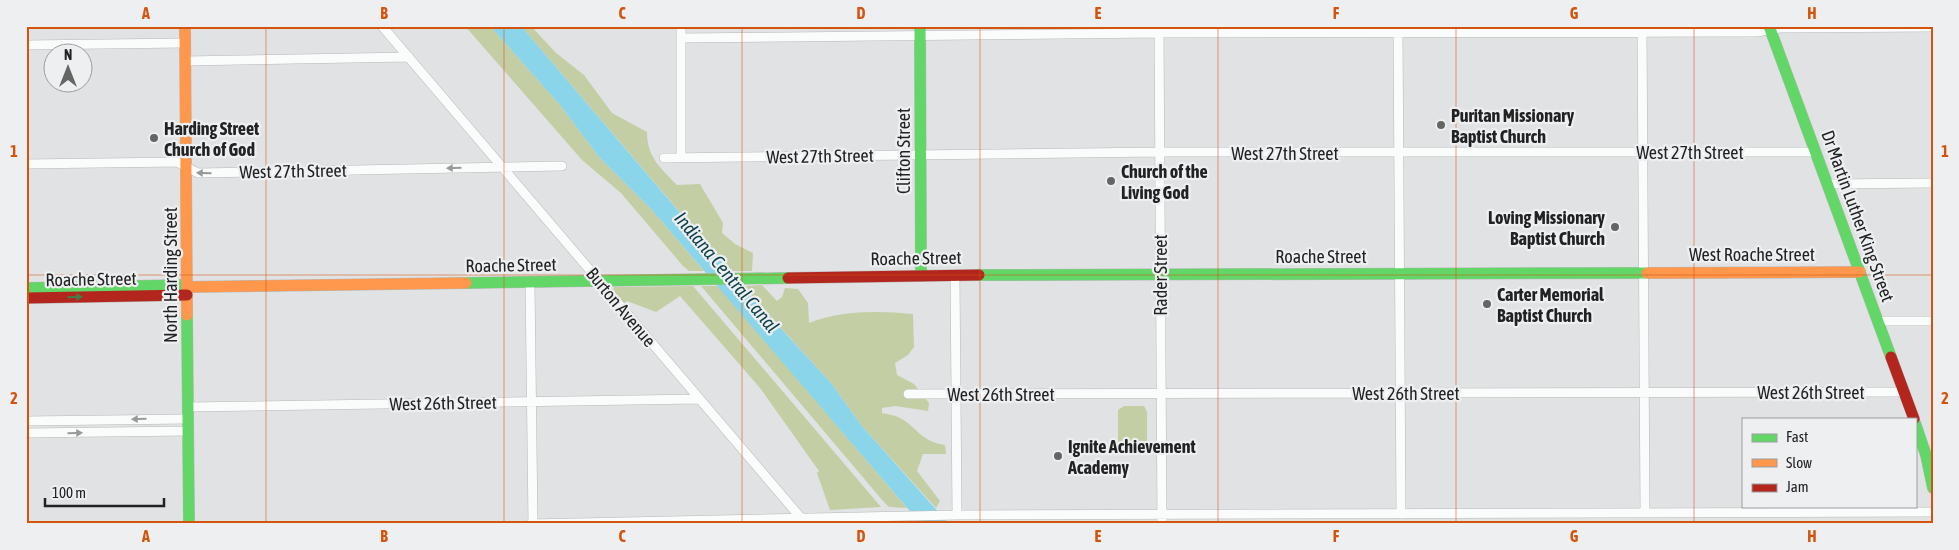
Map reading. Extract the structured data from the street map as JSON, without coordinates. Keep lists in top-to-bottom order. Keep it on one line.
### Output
{"streets":{"street":["Clifton Street","West 27th Street","Dr Martin Luther King Street","West Roache Street","Roache Street","North Harding Street","Rader Street","Burton Avenue","West 26th Street"]},"crossings":[["Clifton Street","West 27th Street"],["Clifton Street","Roache Street"],["West 27th Street","Dr Martin Luther King Street"],["West 27th Street","North Harding Street"],["West 27th Street","Rader Street"],["West 27th Street","Burton Avenue"],["Dr Martin Luther King Street","West Roache Street"],["Dr Martin Luther King Street","West 26th Street"],["West Roache Street","Roache Street"],["Roache Street","North Harding Street"],["Roache Street","Rader Street"],["Roache Street","Burton Avenue"],["North Harding Street","West 26th Street"],["Rader Street","West 26th Street"],["Burton Avenue","West 26th Street"]],"water":["Indiana Central Canal"],"places":["Puritan Missionary Baptist Church","Harding Street Church of God","Church of the Living God","Loving Missionary Baptist Church","Carter Memorial Baptist Church","Ignite Achievement Academy"],"legend":["Fast","Slow","Jam"],"scale_bar":"100 m","north":"top","grid":{"columns":["A","B","C","D","E","F","G","H"],"rows":["1","2"]}}
